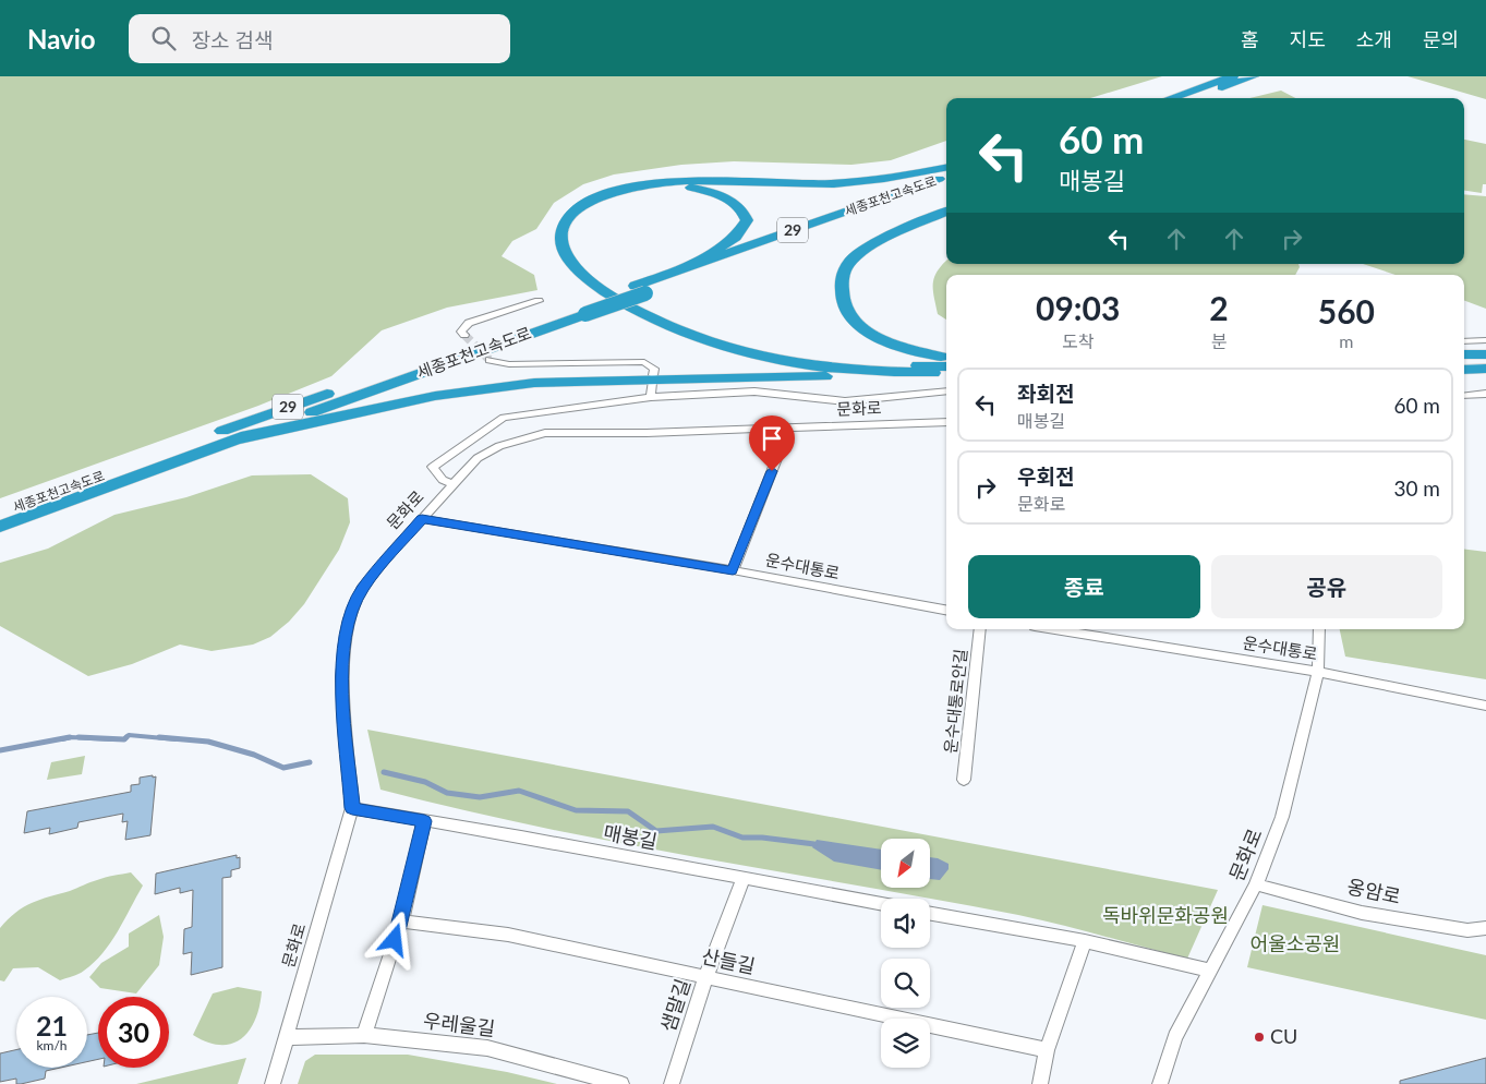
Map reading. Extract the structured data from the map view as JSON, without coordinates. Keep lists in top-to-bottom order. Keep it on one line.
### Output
{"streets":{"highway":["세종포천고속도로","29"],"street":["문화로","운수대통로","운수대통로안길","매봉길","옹암로","산들길","샘말길","우레울길"]},"crossings":[["문화로","운수대통로"],["문화로","매봉길"],["문화로","옹암로"],["문화로","우레울길"],["매봉길","샘말길"],["산들길","샘말길"]],"parks":["독바위문화공원","어울소공원"],"places":["CU"],"north":"bottom left","page":{"header":"Navio","search":"장소 검색","nav":["홈","지도","소개","문의"],"turn":["60 m","매봉길"],"eta":["09:03","도착","2","분","560","m"],"list":[{"name":"좌회전","note":"매봉길","value":"60 m"},{"name":"우회전","note":"문화로","value":"30 m"}],"buttons":["종료","공유"],"speed":"21 km/h","limit":"30"}}
